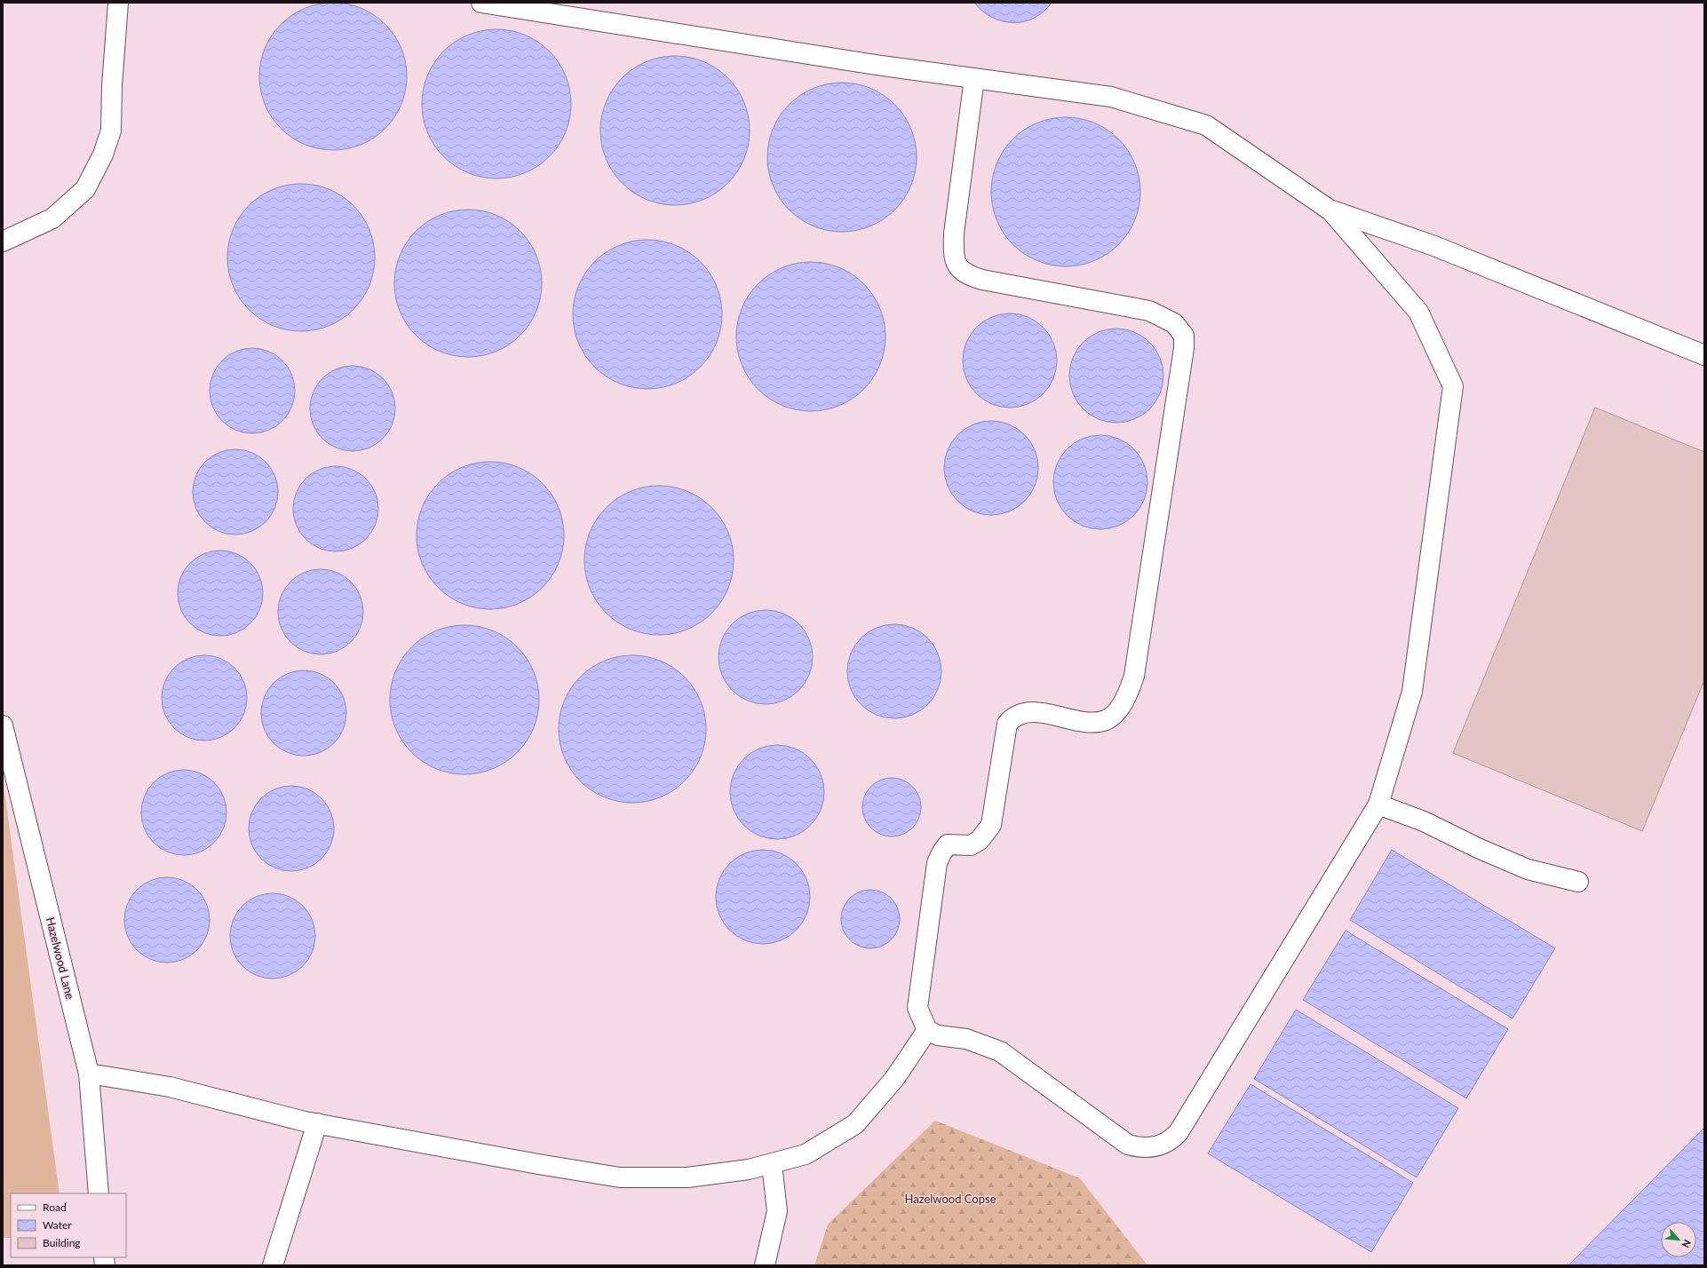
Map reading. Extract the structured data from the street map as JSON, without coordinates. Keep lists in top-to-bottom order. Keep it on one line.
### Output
{"streets":{"lane":["Hazelwood Lane"]},"parks":["Hazelwood Copse"],"legend":["Road","Water","Building"],"north":"bottom right"}
